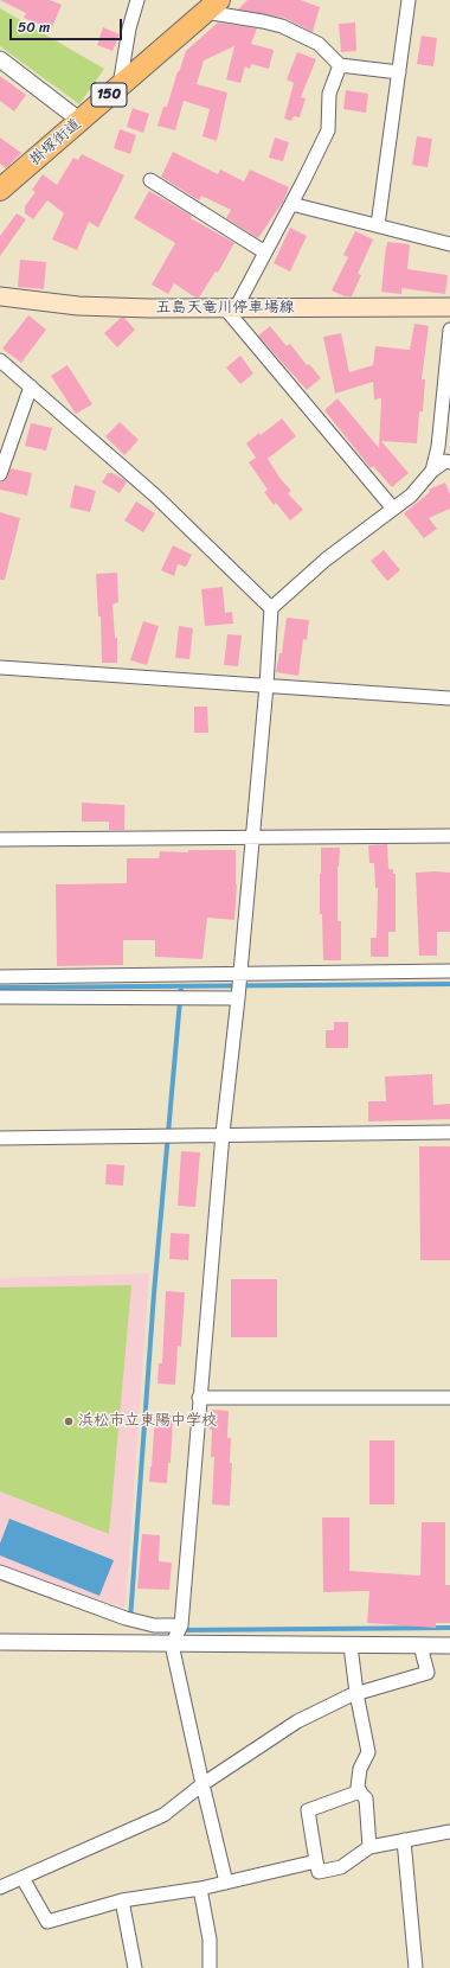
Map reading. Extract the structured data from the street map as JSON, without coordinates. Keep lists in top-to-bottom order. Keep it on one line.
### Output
{"streets":{"highway":["150","掛塚街道"],"main road":["五島天竜川停車場線"]},"places":["浜松市立東陽中学校"],"scale_bar":"50 m"}
